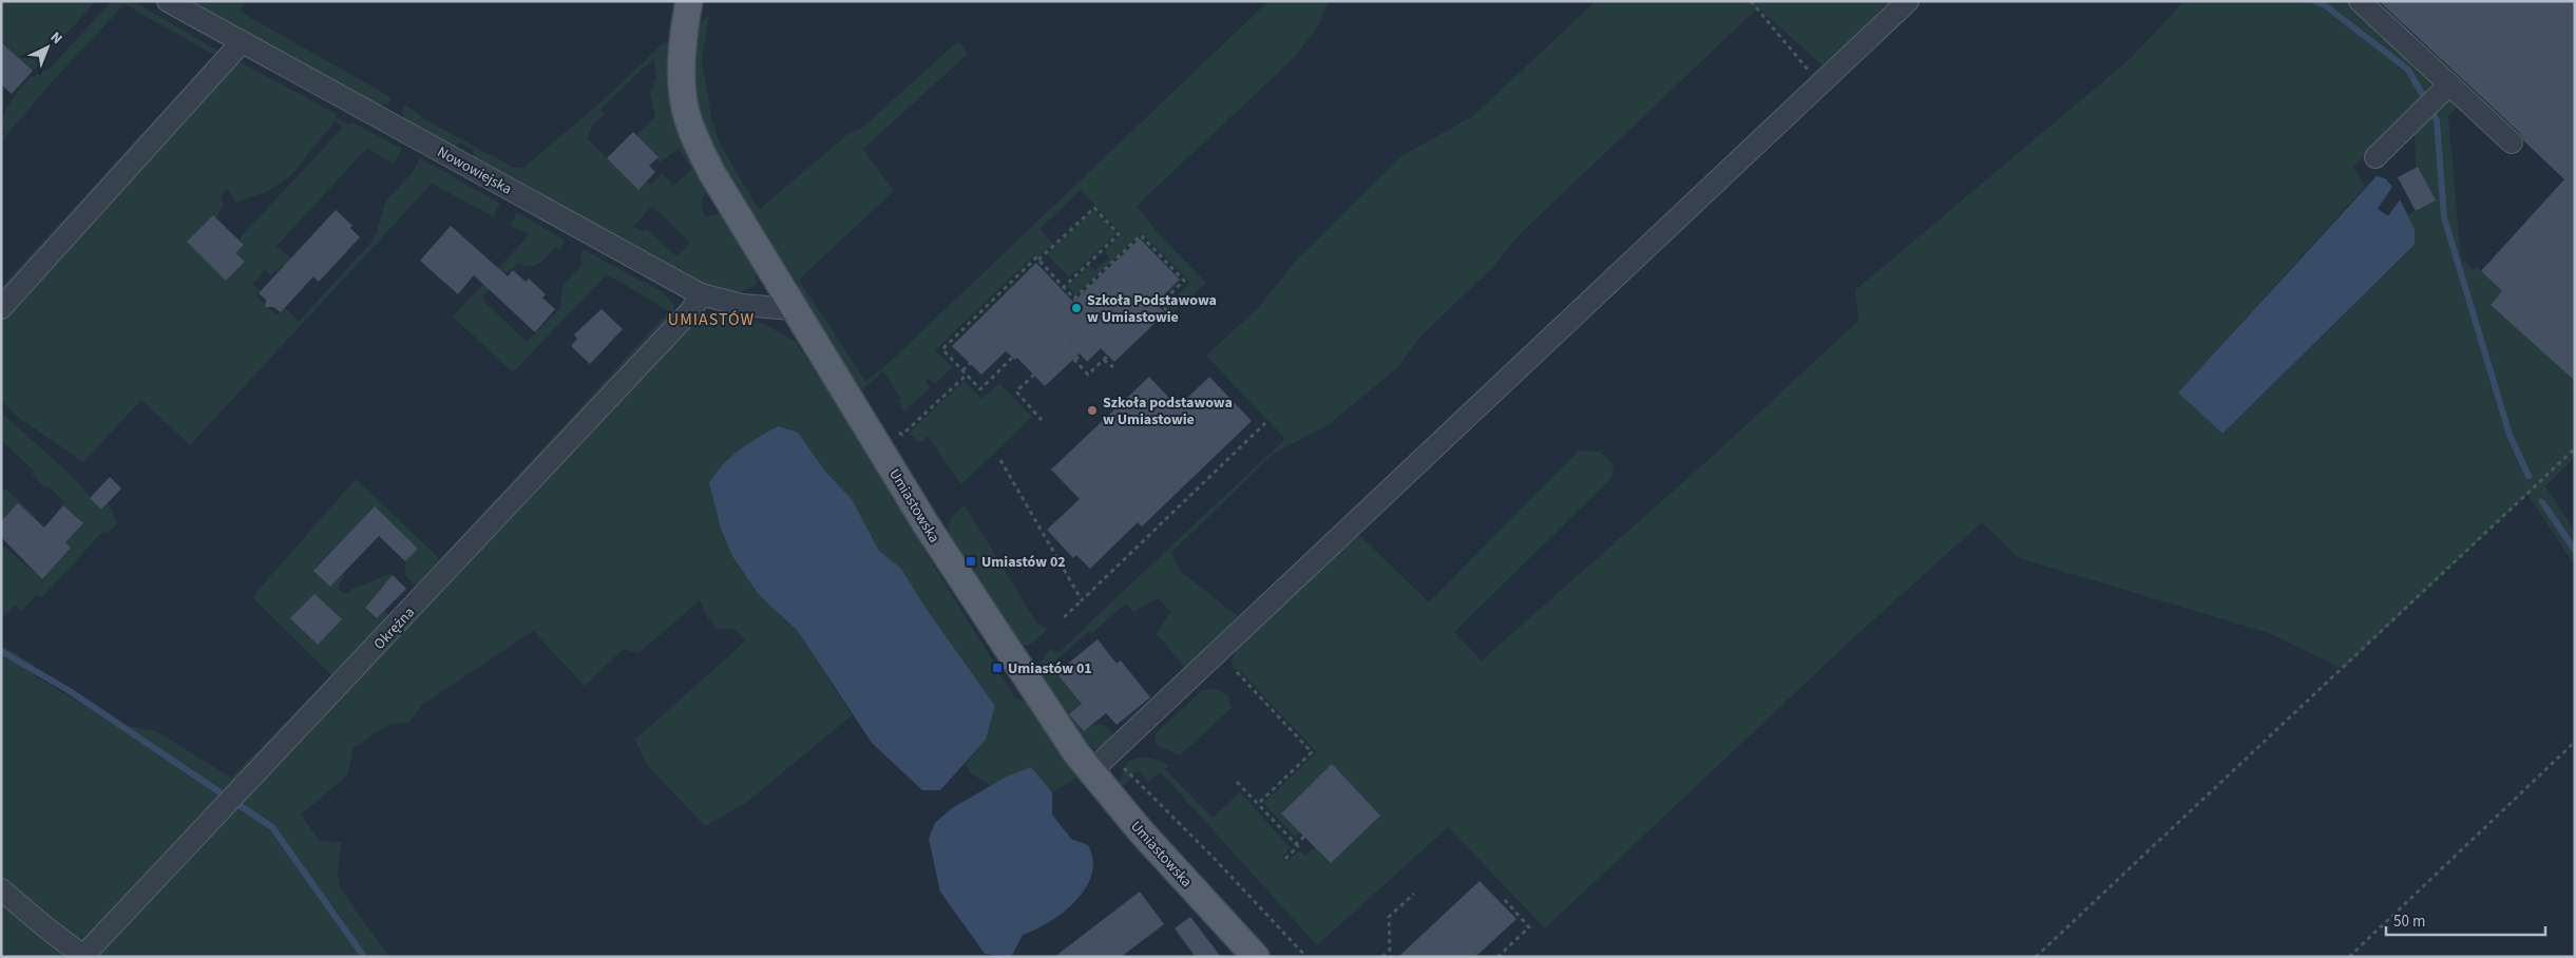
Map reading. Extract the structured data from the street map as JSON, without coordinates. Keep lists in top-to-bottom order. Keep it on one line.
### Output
{"streets":{"main road":["Umiastowska"],"street":["Nowowiejska","Okrężna"]},"crossings":[["Nowowiejska","Umiastowska"],["Nowowiejska","Okrężna"]],"districts":["UMIASTÓW"],"places":{"other":["Szkoła Podstawowa w Umiastowie","Szkoła podstawowa w Umiastowie"],"transit":["Umiastów 02","Umiastów 01"]},"scale_bar":"50 m","north":"top right"}
